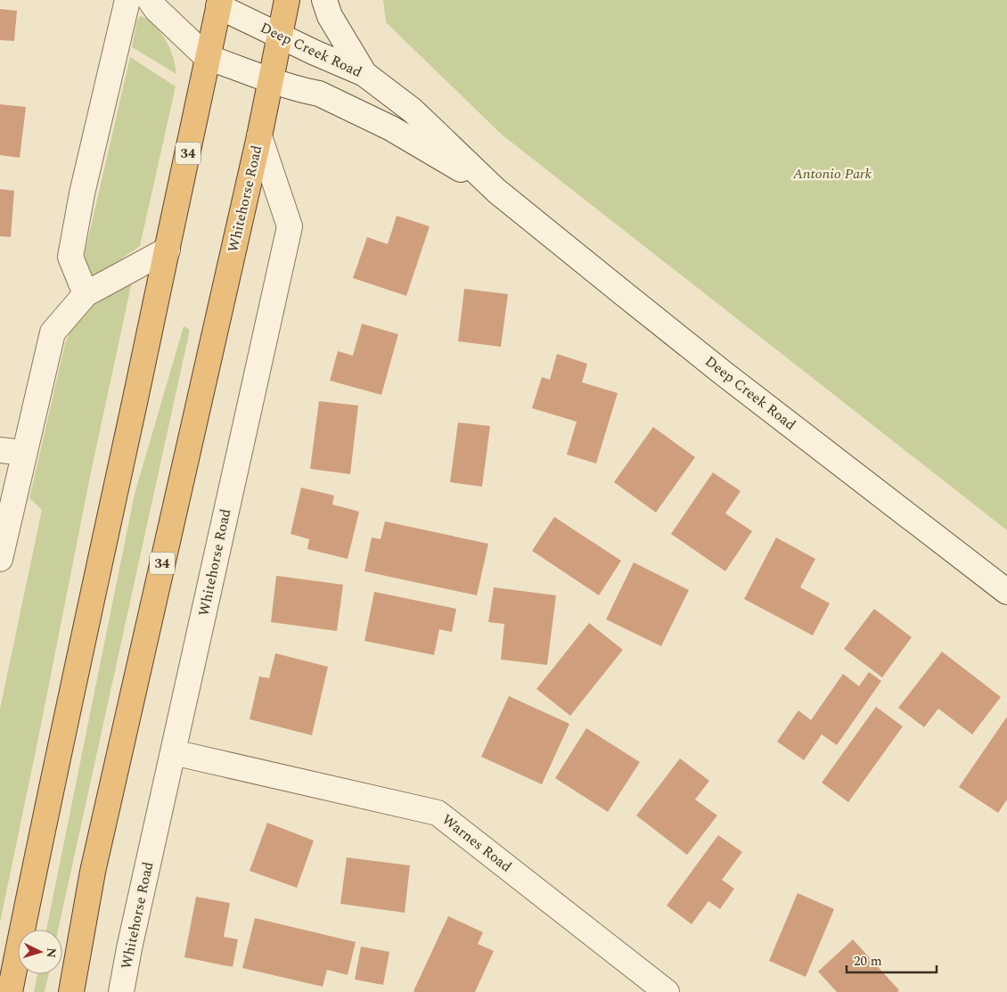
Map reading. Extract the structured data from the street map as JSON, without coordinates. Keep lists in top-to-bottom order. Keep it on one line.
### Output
{"streets":{"highway":["34","Whitehorse Road"],"street":["Deep Creek Road","Warnes Road"]},"crossings":[["Deep Creek Road","34"],["Deep Creek Road","Whitehorse Road"],["Whitehorse Road","Warnes Road"]],"parks":["Antonio Park"],"scale_bar":"20 m","north":"right"}
